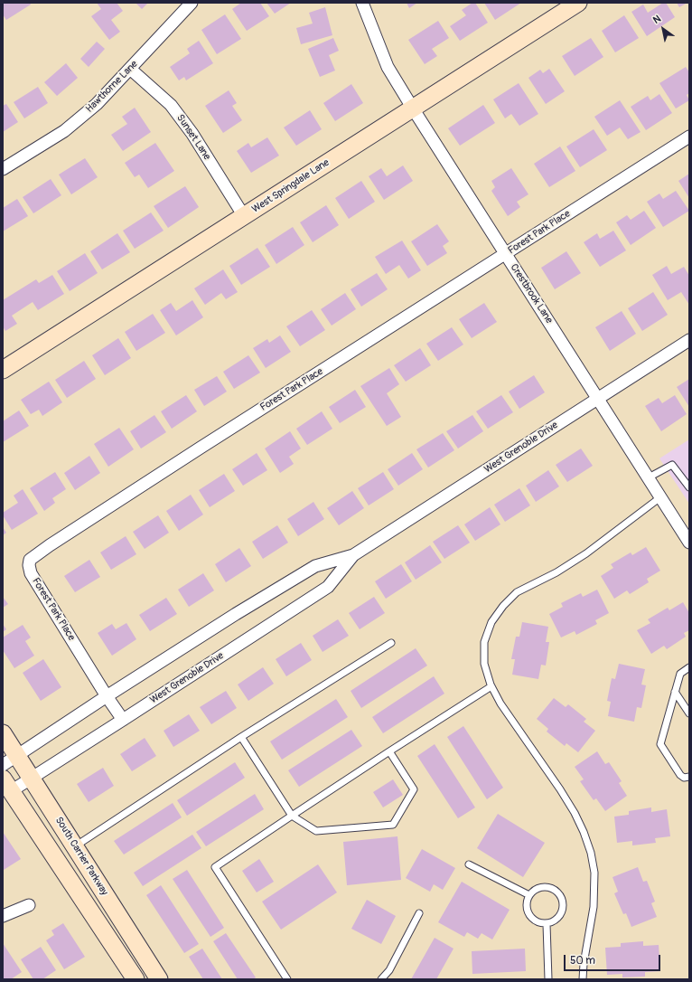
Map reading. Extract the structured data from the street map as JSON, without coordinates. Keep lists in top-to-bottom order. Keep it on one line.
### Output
{"streets":{"street":["Hawthorne Lane","Sunset Lane","West Springdale Lane","Forest Park Place","Crestbrook Lane","West Grenoble Drive","South Carrier Parkway"]},"crossings":[["Hawthorne Lane","Sunset Lane"],["Sunset Lane","West Springdale Lane"],["West Springdale Lane","Crestbrook Lane"],["Forest Park Place","Crestbrook Lane"],["Forest Park Place","West Grenoble Drive"],["Crestbrook Lane","West Grenoble Drive"],["West Grenoble Drive","South Carrier Parkway"]],"scale_bar":"50 m","north":"top left"}
